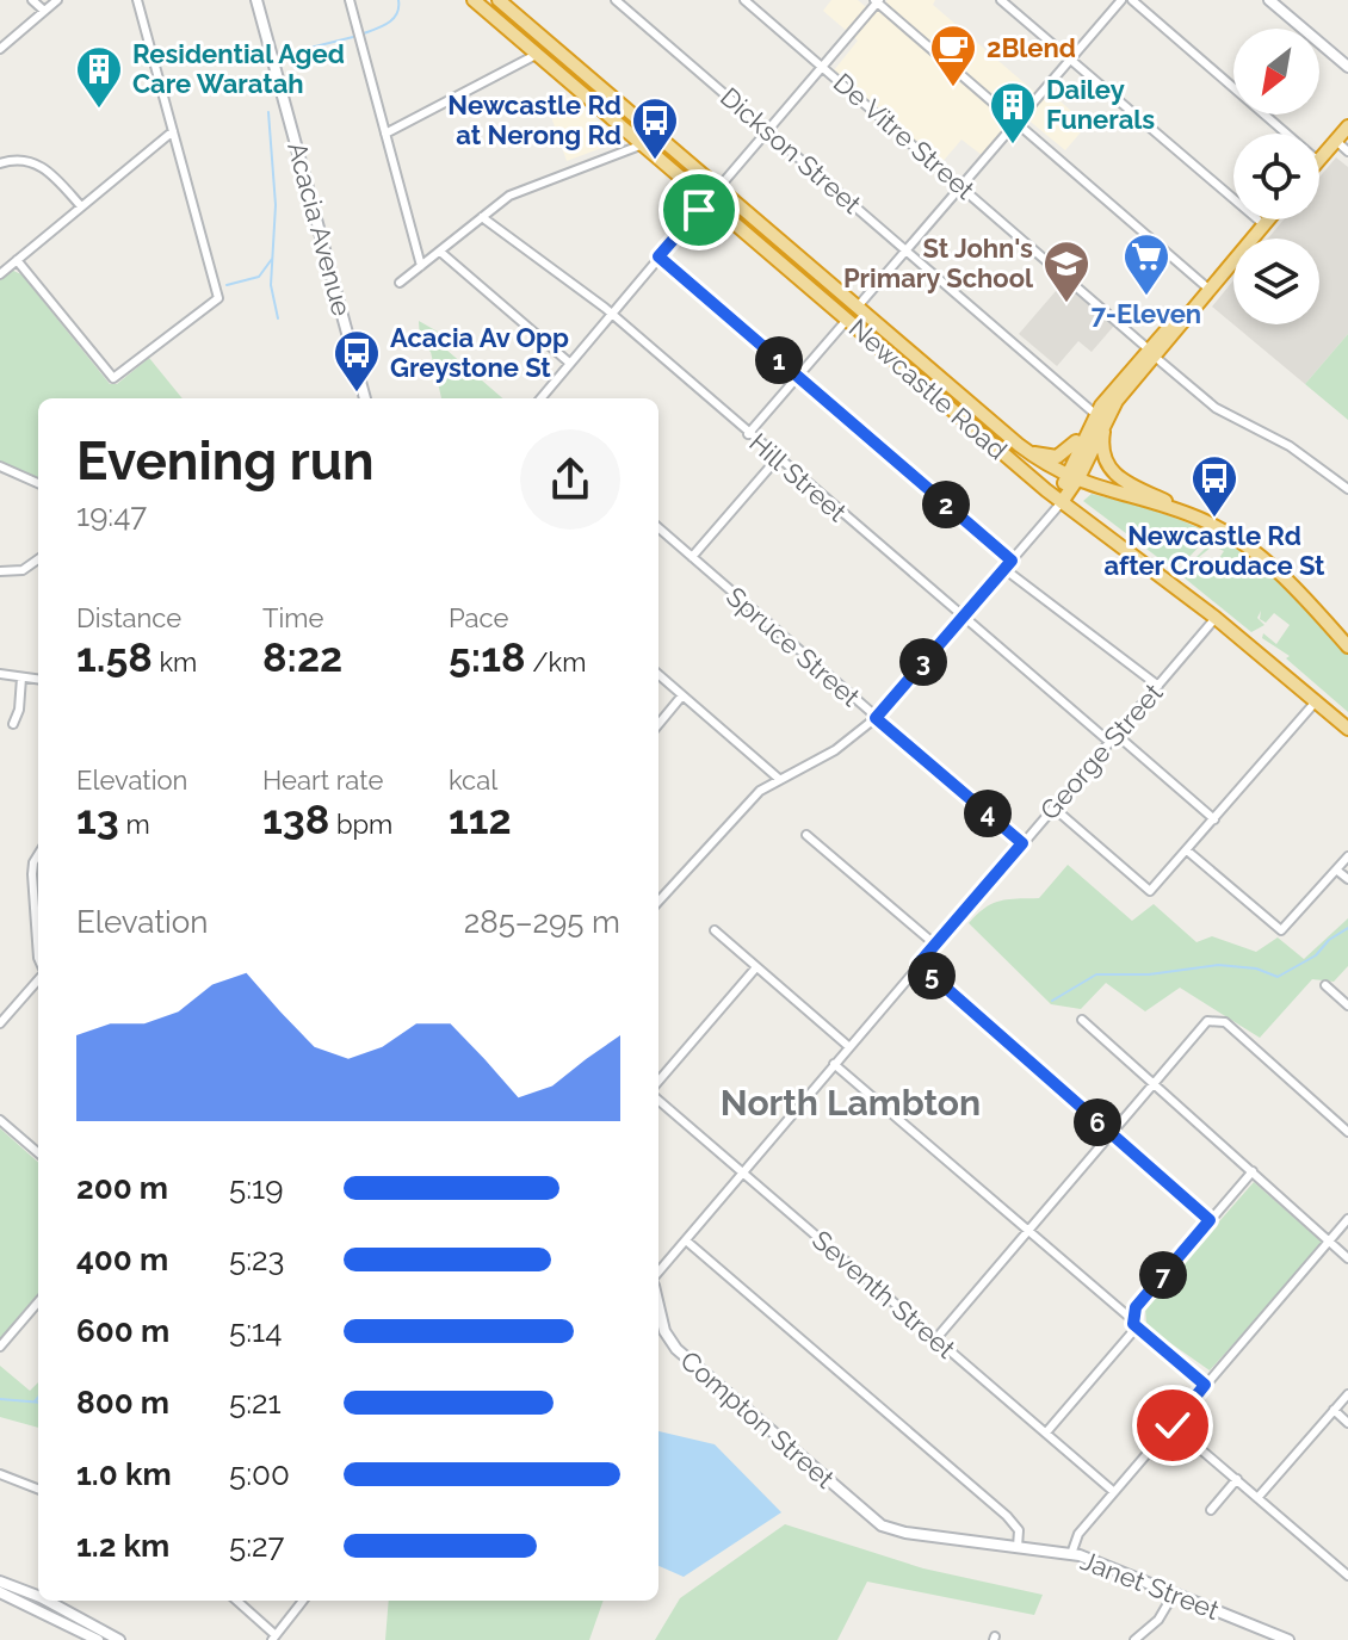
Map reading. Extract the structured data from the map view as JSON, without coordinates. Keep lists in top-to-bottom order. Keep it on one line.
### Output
{"streets":{"highway":["Newcastle Road"],"street":["De Vitre Street","Dickson Street","Acacia Avenue","Hill Street","Spruce Street","George Street","Seventh Street","Compton Street","Janet Street"]},"crossings":[["Newcastle Road","George Street"],["Hill Street","George Street"],["Spruce Street","George Street"],["George Street","Seventh Street"],["Compton Street","Janet Street"]],"districts":["North Lambton"],"places":{"cafe":["2Blend"],"building":["Residential Aged Care Waratah","Dailey Funerals"],"bus stop":["Newcastle Rd at Nerong Rd","Acacia Av Opp Greystone St","Newcastle Rd after Croudace St"],"supermarket":["7-Eleven"],"school or university":["St John's Primary School"]},"north":"bottom left","page":{"pins":["1","2","3","4","5","6","7"],"heading":["Evening run","19:47"],"stats":[["Distance","1.58 km"],["Time","8:22"],["Pace","5:18 /km"],["Elevation","13 m"],["Heart rate","138 bpm"],["kcal","112"]],"chart":["Elevation","285–295 m"],"list":[{"name":"200 m","note":"5:19"},{"name":"400 m","note":"5:23"},{"name":"600 m","note":"5:14"},{"name":"800 m","note":"5:21"},{"name":"1.0 km","note":"5:00"},{"name":"1.2 km","note":"5:27"}]}}
